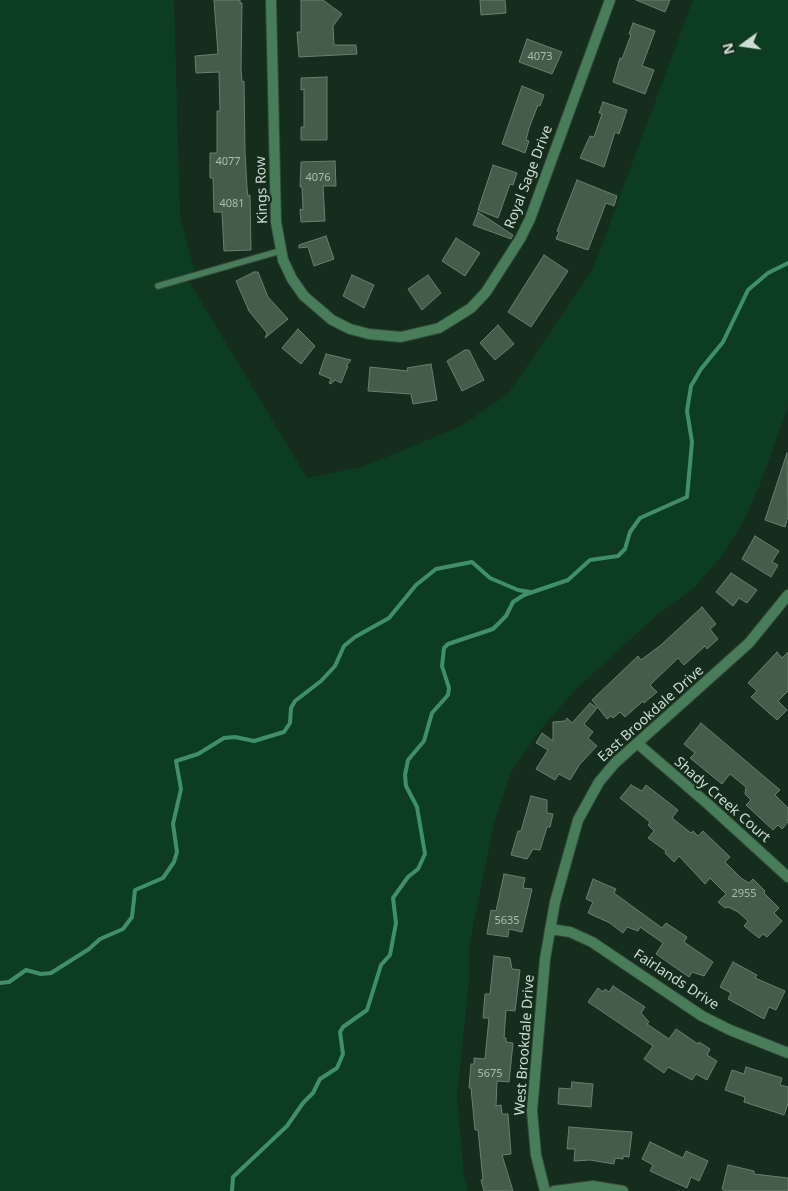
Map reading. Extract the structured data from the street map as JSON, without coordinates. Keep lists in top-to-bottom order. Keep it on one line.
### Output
{"streets":{"street":["Royal Sage Drive","Kings Row","East Brookdale Drive","Shady Creek Court","Fairlands Drive","West Brookdale Drive"]},"crossings":[["Royal Sage Drive","Kings Row"],["East Brookdale Drive","Shady Creek Court"],["East Brookdale Drive","Fairlands Drive"],["East Brookdale Drive","West Brookdale Drive"],["Fairlands Drive","West Brookdale Drive"]],"house_numbers":["4073","4077","4076","4081","2955","5635","5675"],"north":"left"}
